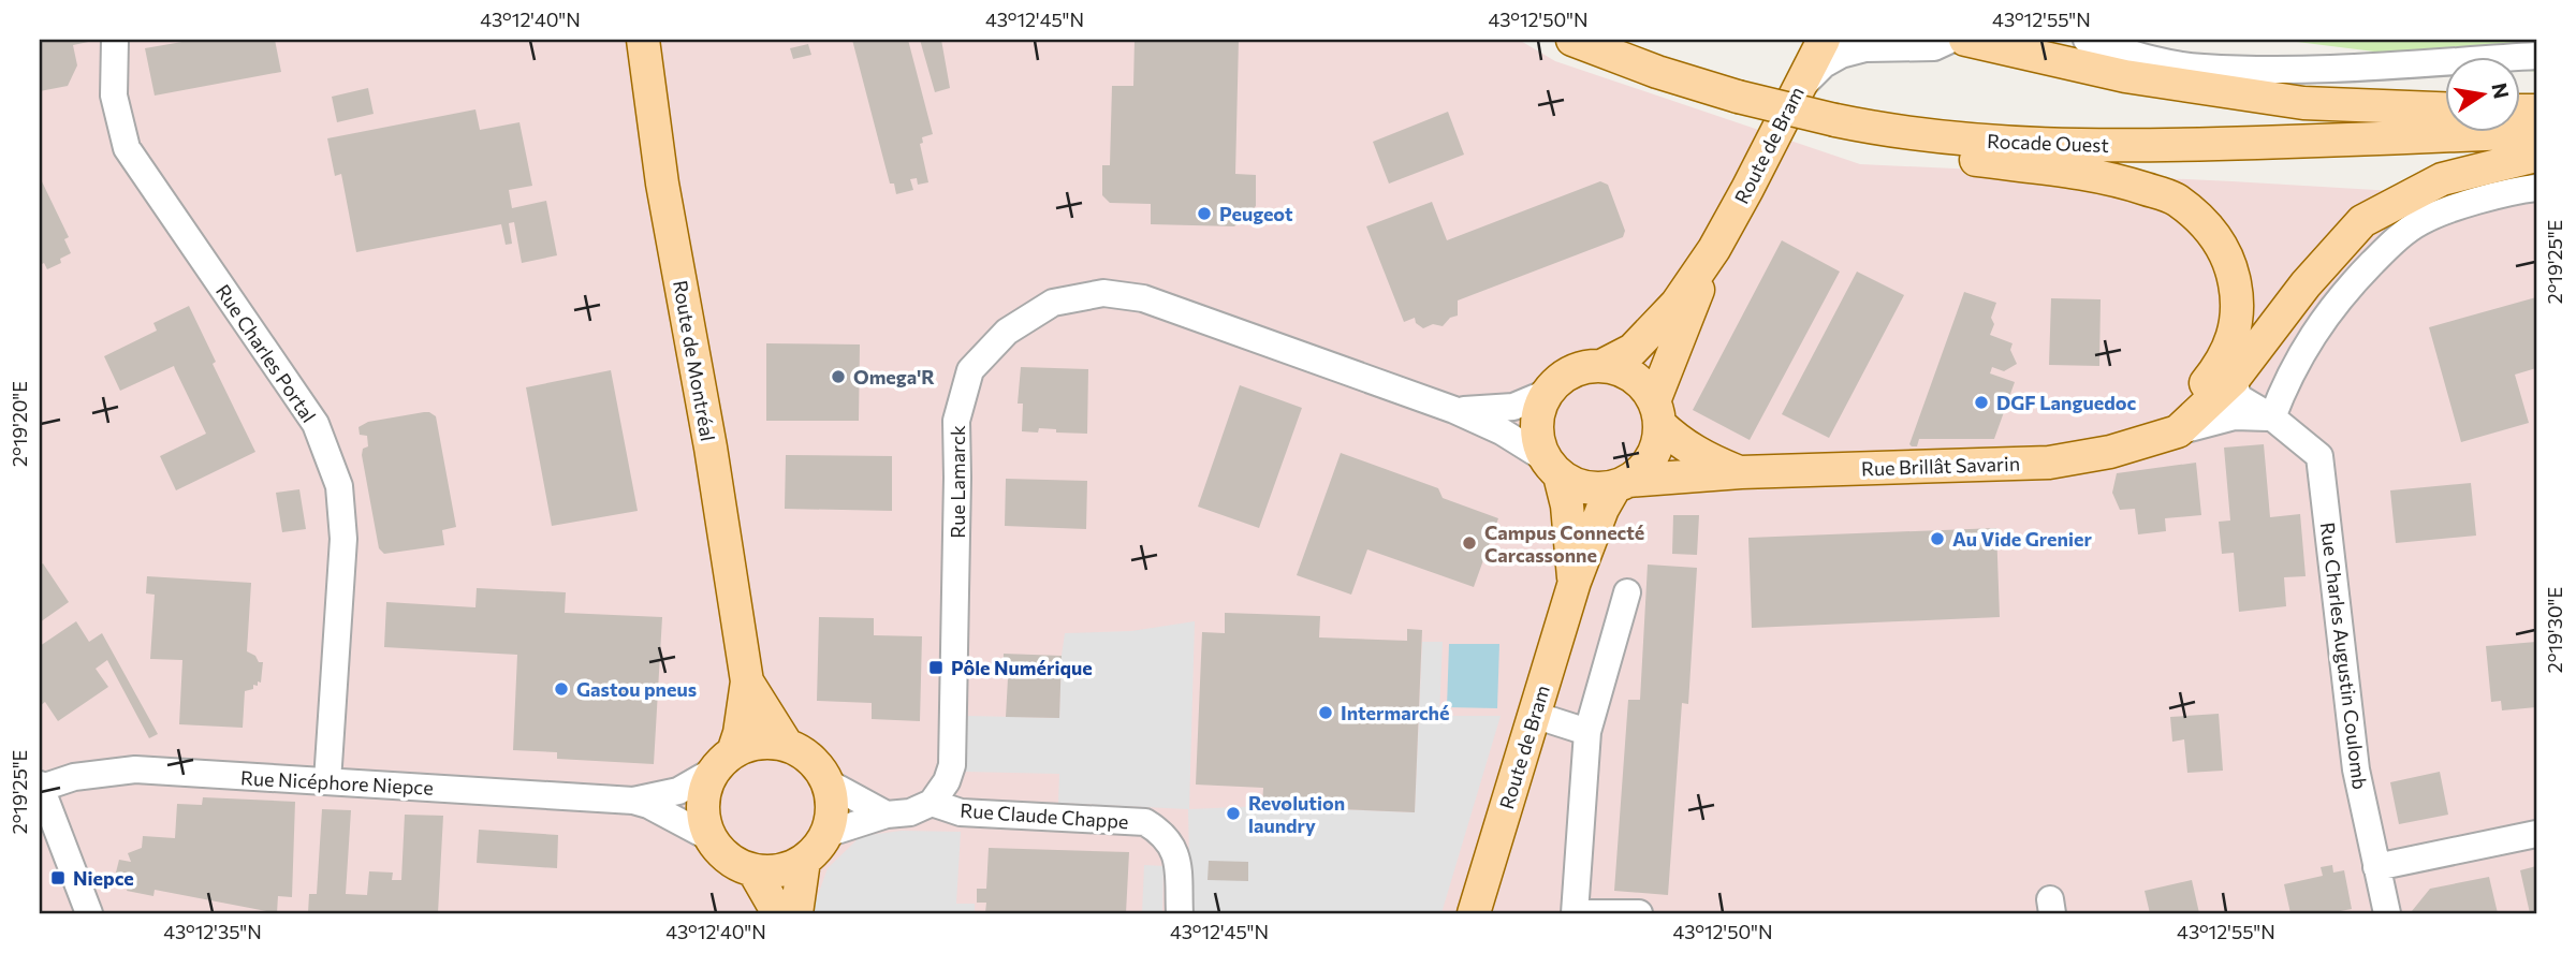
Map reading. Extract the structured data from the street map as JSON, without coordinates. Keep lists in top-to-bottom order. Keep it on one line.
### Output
{"streets":{"main road":["Rocade Ouest","Route de Bram","Route de Montréal","Rue Brillât Savarin"],"street":["Rue Charles Portal","Rue Lamarck","Rue Charles Augustin Coulomb","Rue Nicéphore Niepce","Rue Claude Chappe"]},"crossings":[["Route de Bram","Rue Brillât Savarin"],["Route de Bram","Rue Lamarck"],["Rue Charles Portal","Rue Nicéphore Niepce"],["Route de Montréal","Rue Nicéphore Niepce"],["Rue Brillât Savarin","Rue Lamarck"],["Rue Lamarck","Rue Claude Chappe"]],"places":{"other":["Peugeot","Omega'R","DGF Languedoc","Au Vide Grenier","Campus Connecté Carcassonne","Gastou pneus","Intermarché","Revolution laundry"],"transit":["Pôle Numérique","Niepce"]},"north":"right","coordinates":["43°12'40\"N","43°12'45\"N","43°12'50\"N","43°12'55\"N","2°19'25\"E","2°19'20\"E","2°19'30\"E","43°12'35\"N"]}
